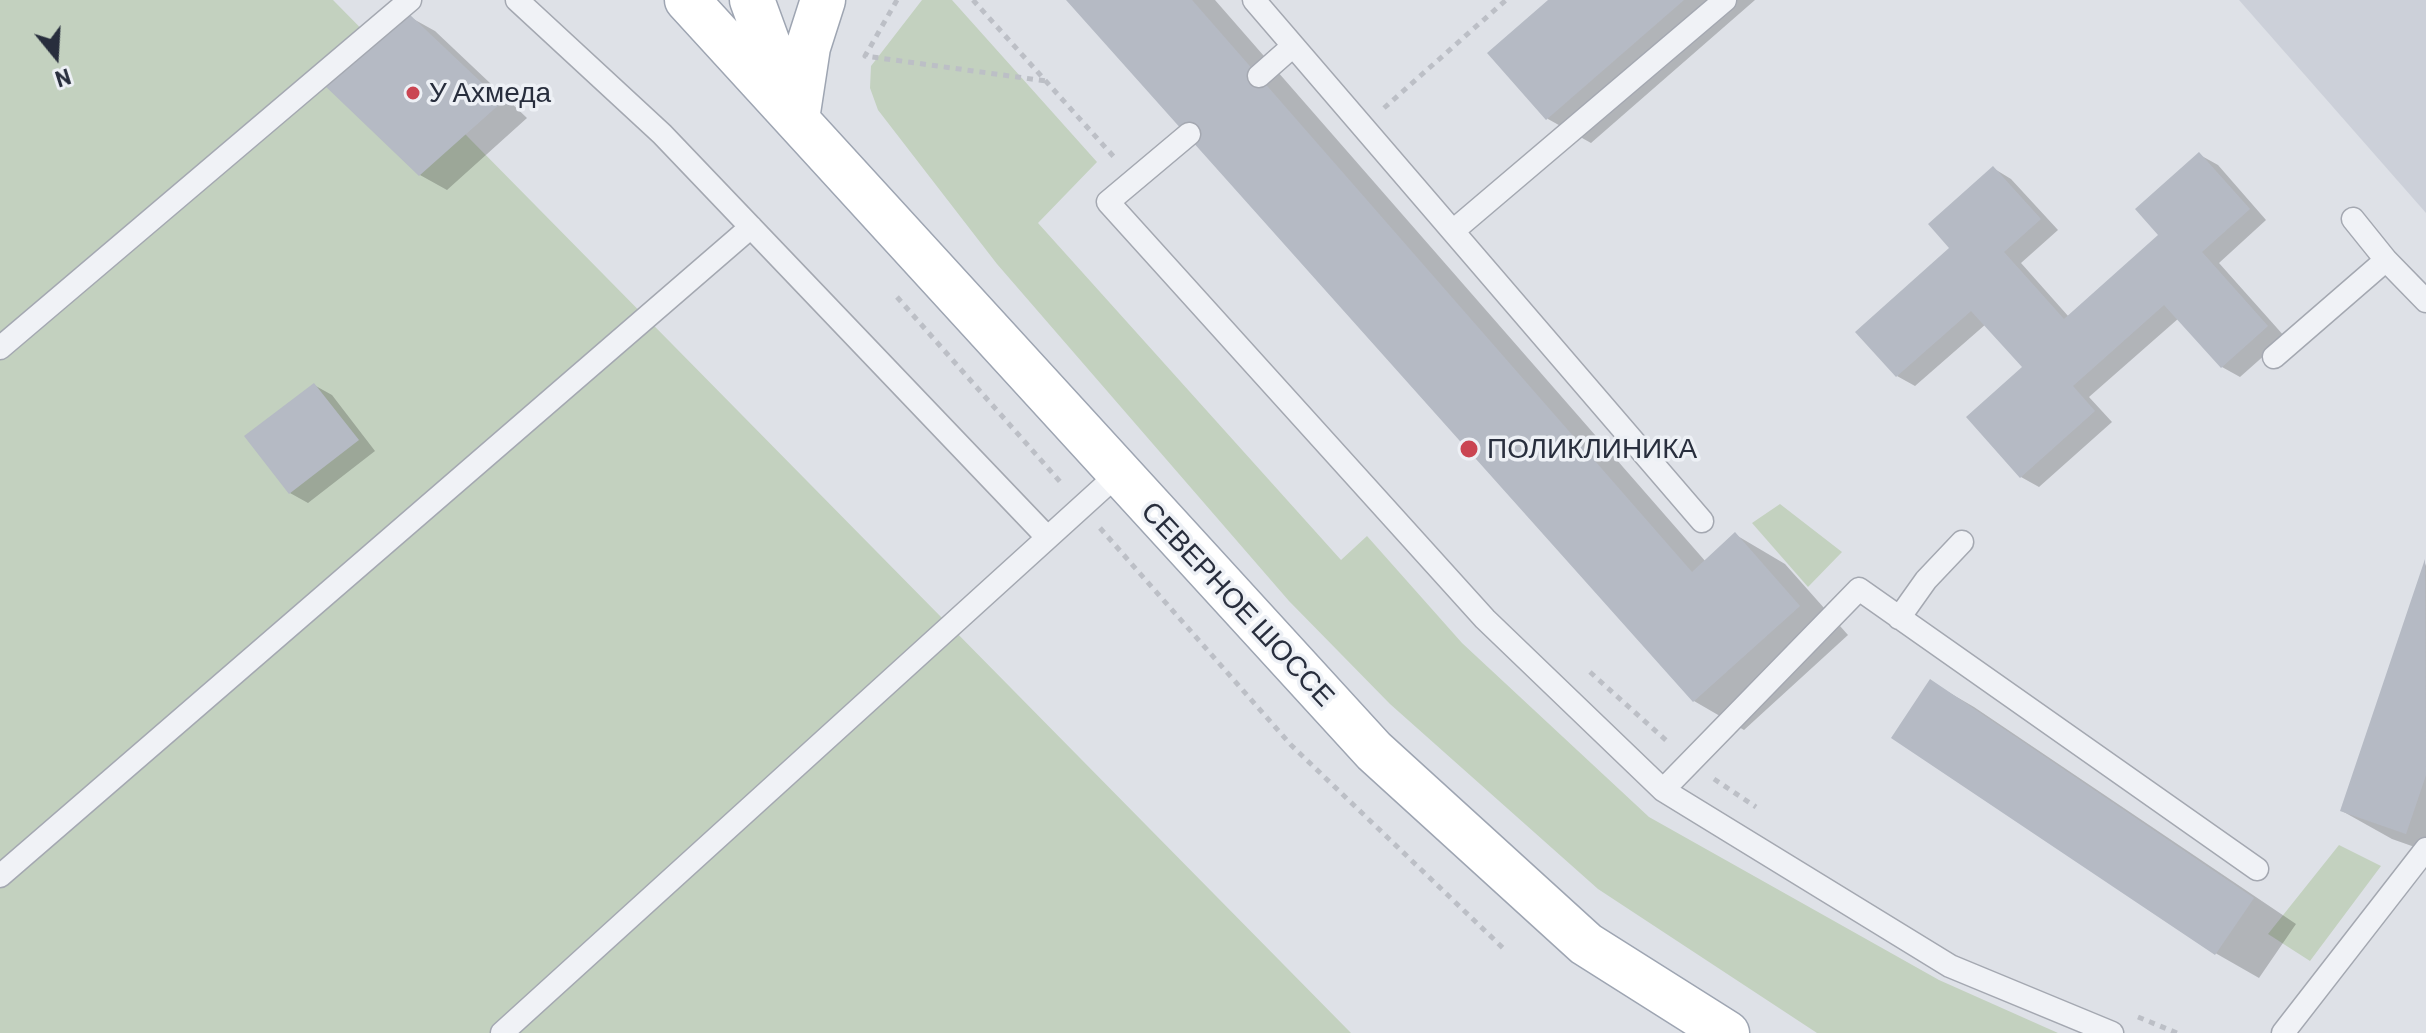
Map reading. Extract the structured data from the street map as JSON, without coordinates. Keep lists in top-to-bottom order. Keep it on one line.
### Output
{"streets":{"main road":["СЕВЕРНОЕ ШОССЕ"]},"places":["У Ахмеда","ПОЛИКЛИНИКА"],"north":"bottom"}
